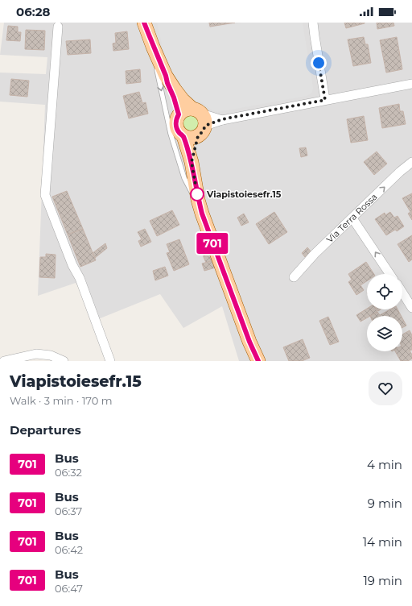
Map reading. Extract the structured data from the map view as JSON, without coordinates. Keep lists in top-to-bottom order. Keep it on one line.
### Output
{"streets":{"street":["Via Terra Rossa"]},"one_way":["Via Terra Rossa"],"places":["Viapistoiesefr.15"],"lines":["bus line 701"],"page":{"status":"06:28","on_map":"701","heading":[["Viapistoiesefr.15","Walk · 3 min · 170 m"],"Departures"],"list":[{"mark":"701","name":"Bus","note":"06:32","value":"4 min"},{"mark":"701","name":"Bus","note":"06:37","value":"9 min"},{"mark":"701","name":"Bus","note":"06:42","value":"14 min"},{"mark":"701","name":"Bus","note":"06:47","value":"19 min"}]}}
